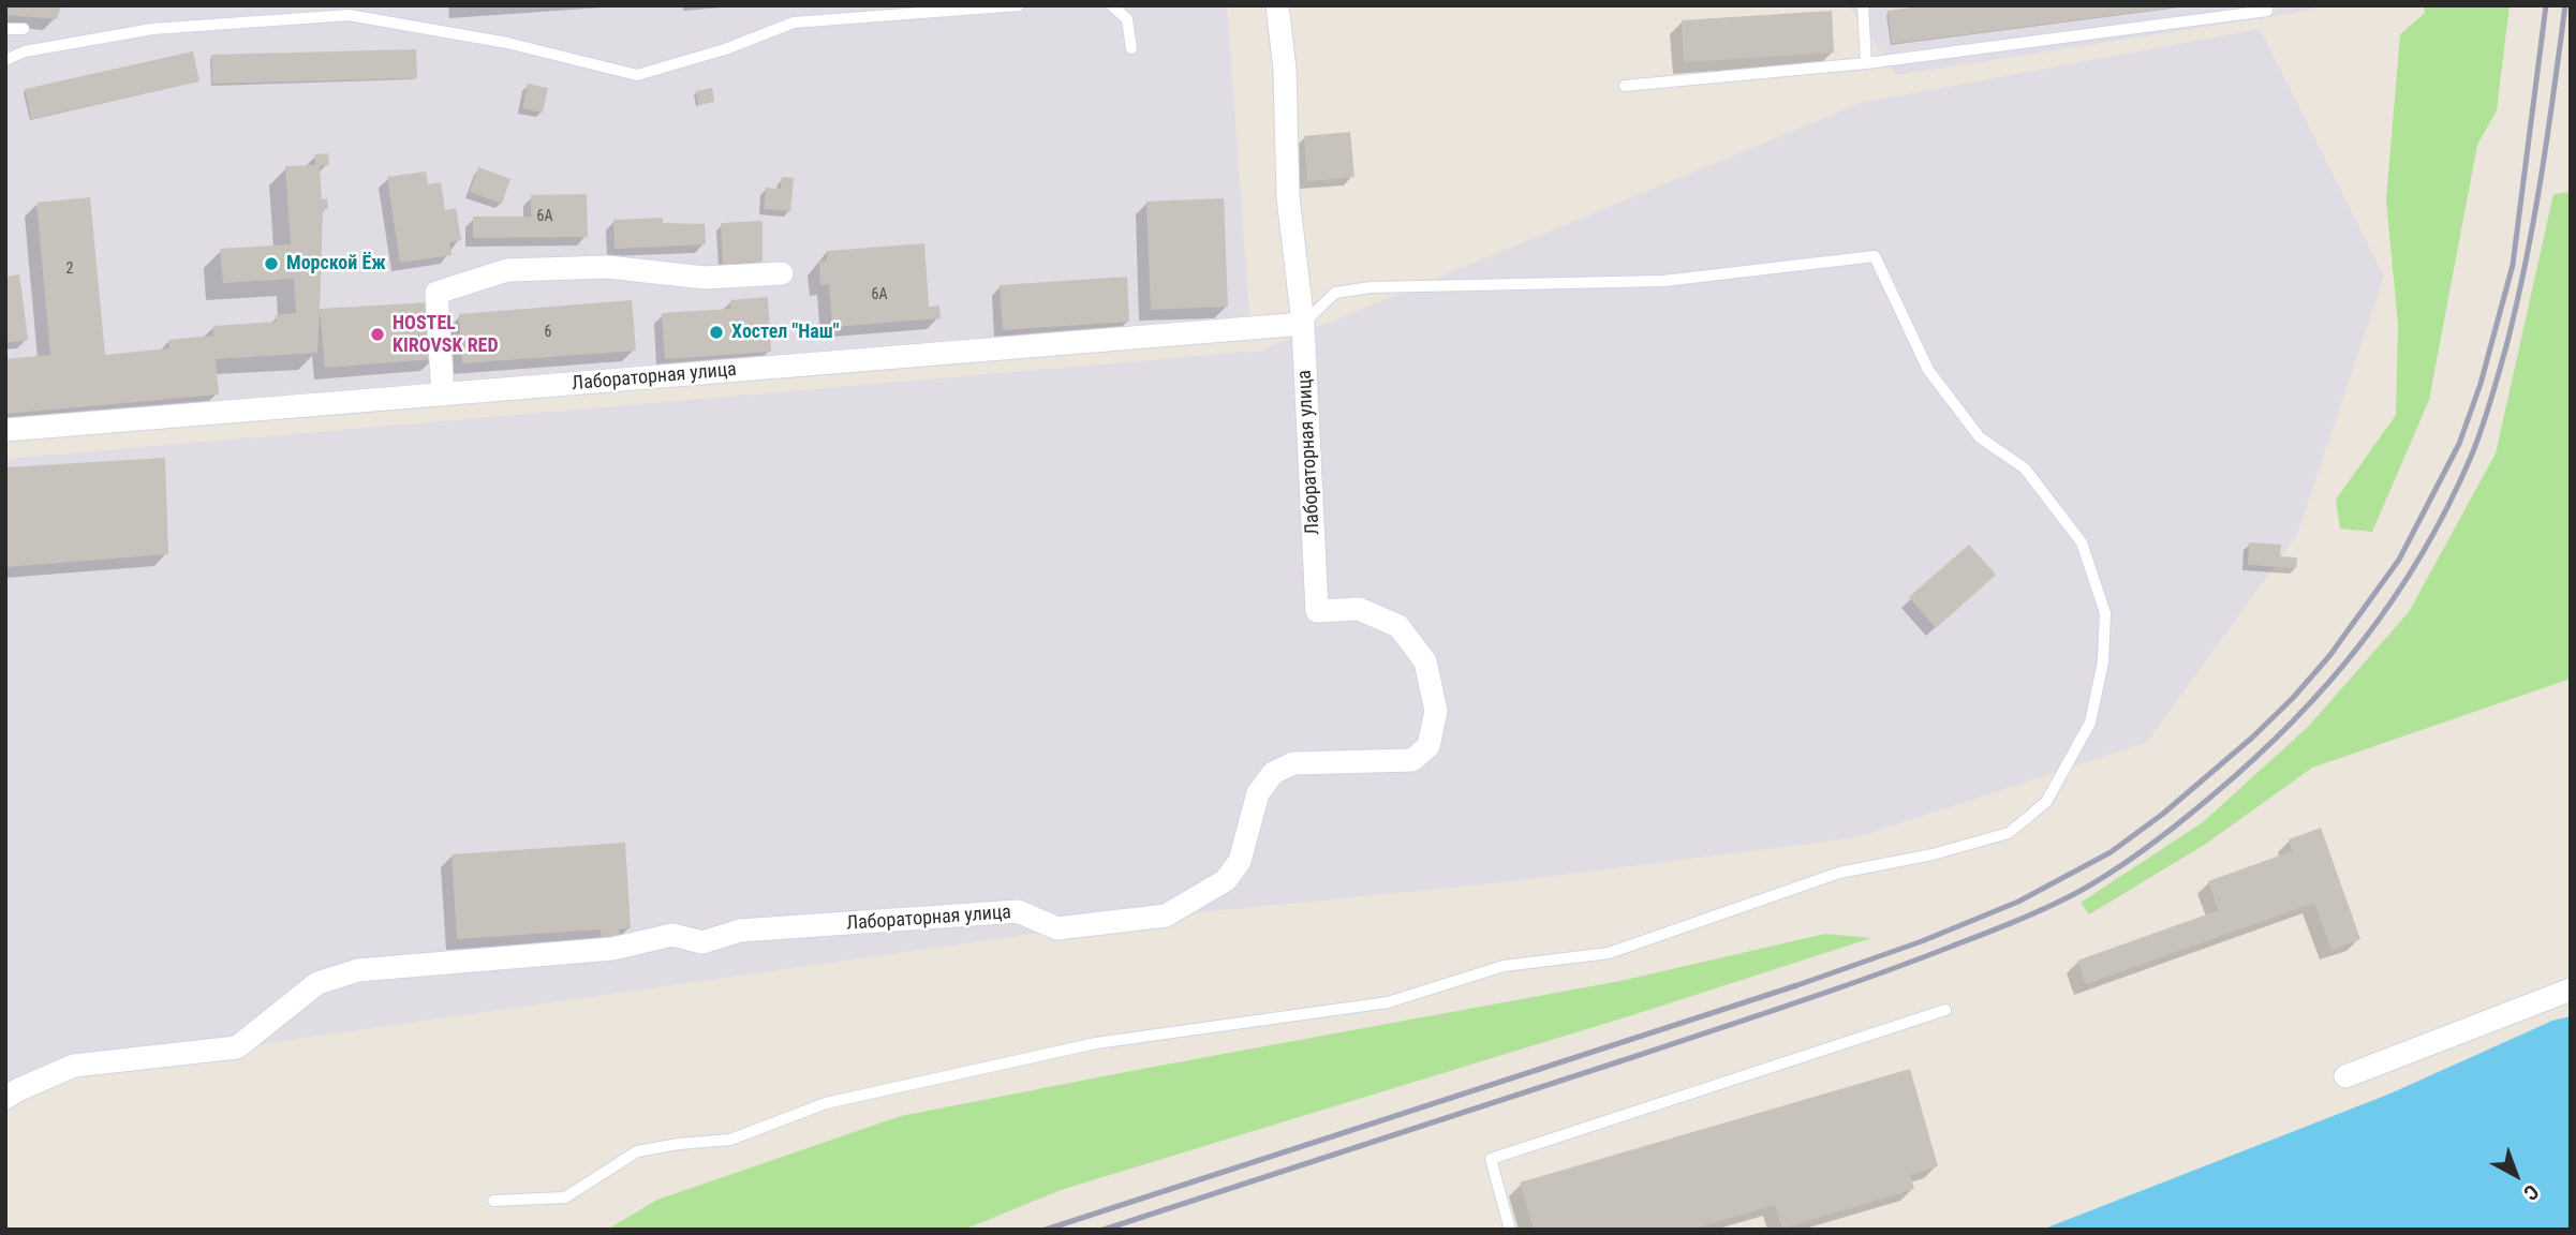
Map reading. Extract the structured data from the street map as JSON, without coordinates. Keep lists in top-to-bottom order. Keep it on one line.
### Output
{"streets":{"street":["Лабораторная улица"]},"places":["Морской Ёж","Хостел \"Наш\"","HOSTEL KIROVSK RED"],"house_numbers":["6А","2","6А","6"],"north":"bottom right"}
